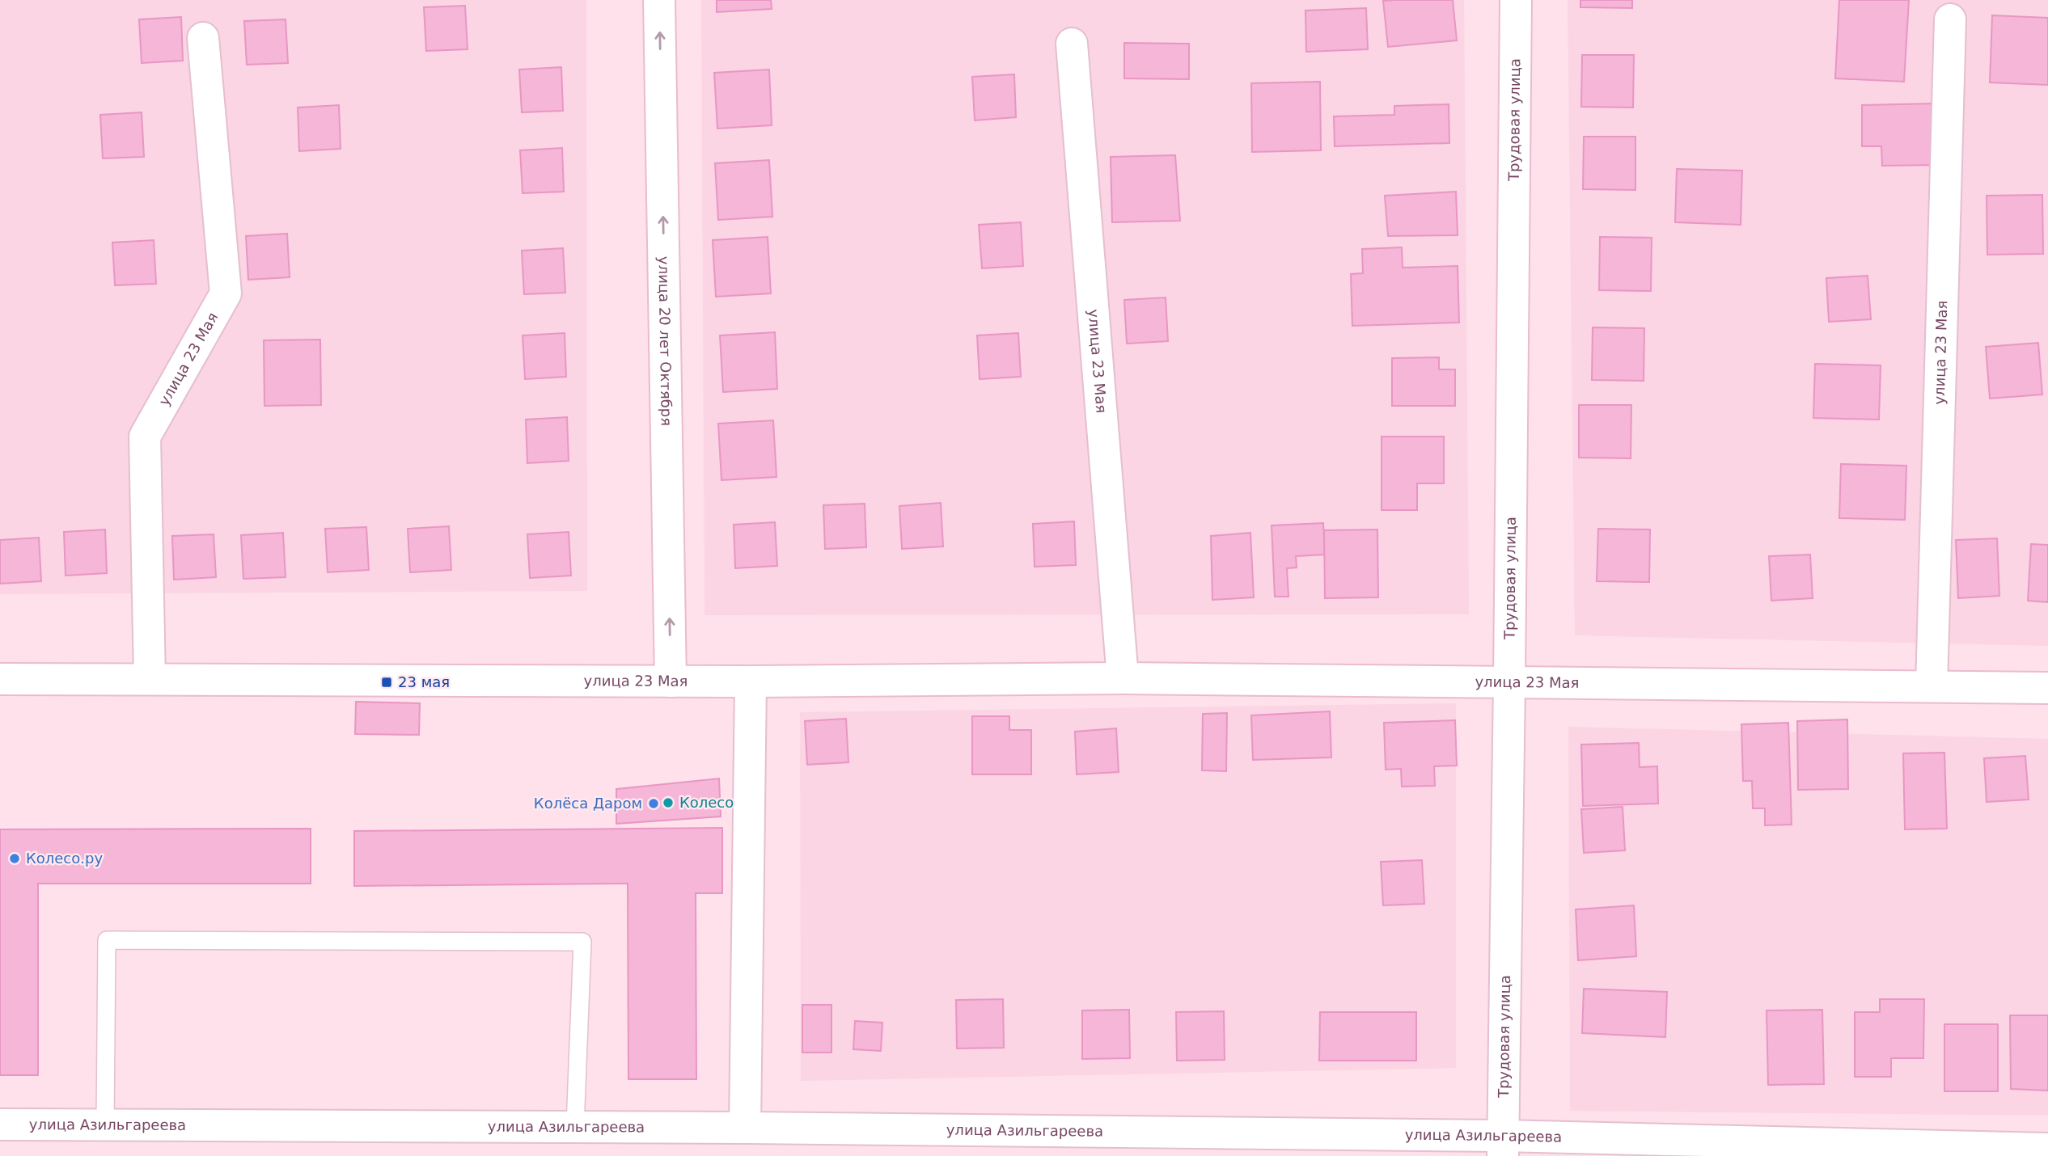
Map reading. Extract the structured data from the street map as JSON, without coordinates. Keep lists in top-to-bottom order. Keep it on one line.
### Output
{"streets":{"street":["Трудовая улица","улица 20 лет Октября","улица 23 Мая","улица Азильгареева"]},"crossings":[["Трудовая улица","улица 23 Мая"],["Трудовая улица","улица Азильгареева"],["улица 20 лет Октября","улица 23 Мая"]],"one_way":["улица 20 лет Октября"],"places":{"transit":["23 мая"],"other":["Колесо","Колёса Даром","Колесо.ру"]}}
